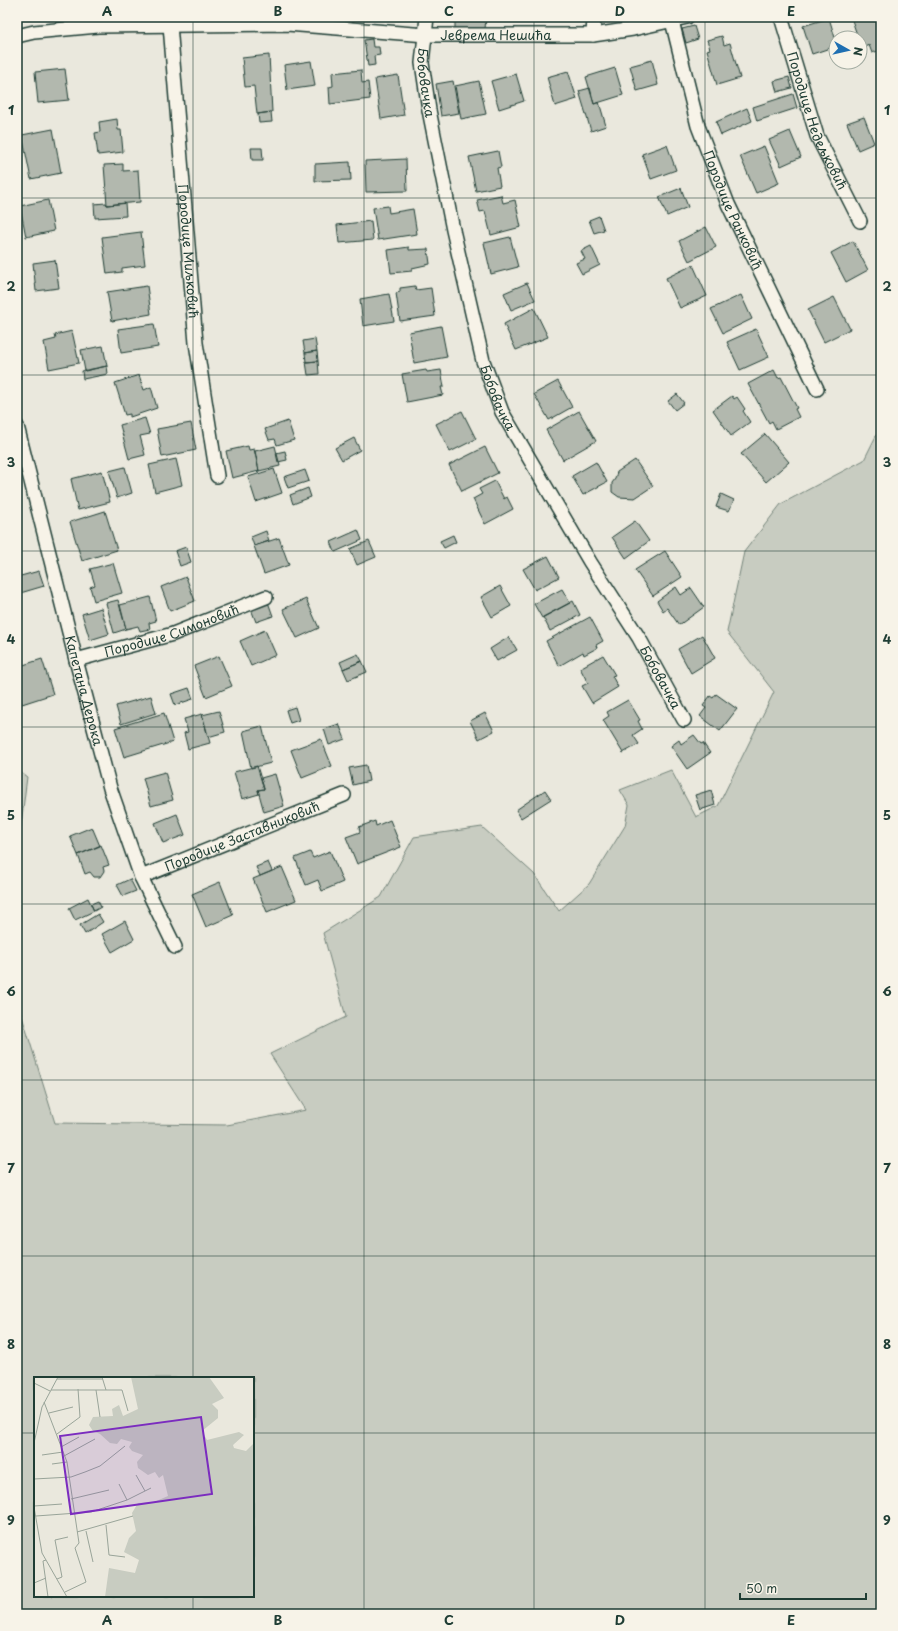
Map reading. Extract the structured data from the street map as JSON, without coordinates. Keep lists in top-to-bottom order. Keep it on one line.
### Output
{"streets":{"street":["Јеврема Нешића","Бобовачка","Породице Недељковић","Породице Ранковић","Породице Миљковић","Породице Симоновић","Капетана Дерока","Породице Заставниковић"]},"crossings":[["Јеврема Нешића","Бобовачка"],["Јеврема Нешића","Породице Ранковић"],["Јеврема Нешића","Породице Миљковић"],["Породице Симоновић","Капетана Дерока"],["Капетана Дерока","Породице Заставниковић"]],"scale_bar":"50 m","north":"right","grid":{"columns":["A","B","C","D","E"],"rows":["1","2","3","4","5","6","7","8","9"]}}
